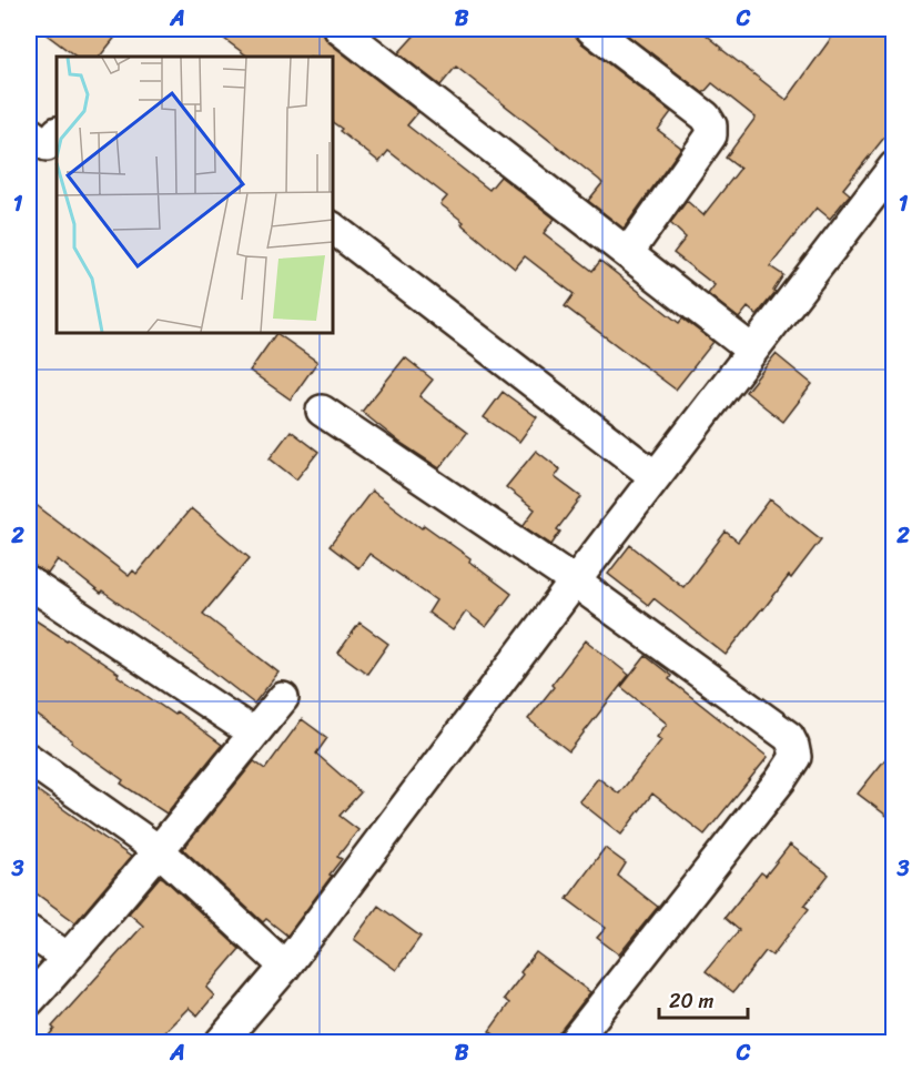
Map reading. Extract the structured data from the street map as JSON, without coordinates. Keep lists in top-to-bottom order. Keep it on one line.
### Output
{"scale_bar":"20 m","grid":{"columns":["A","B","C"],"rows":["1","2","3"]}}
